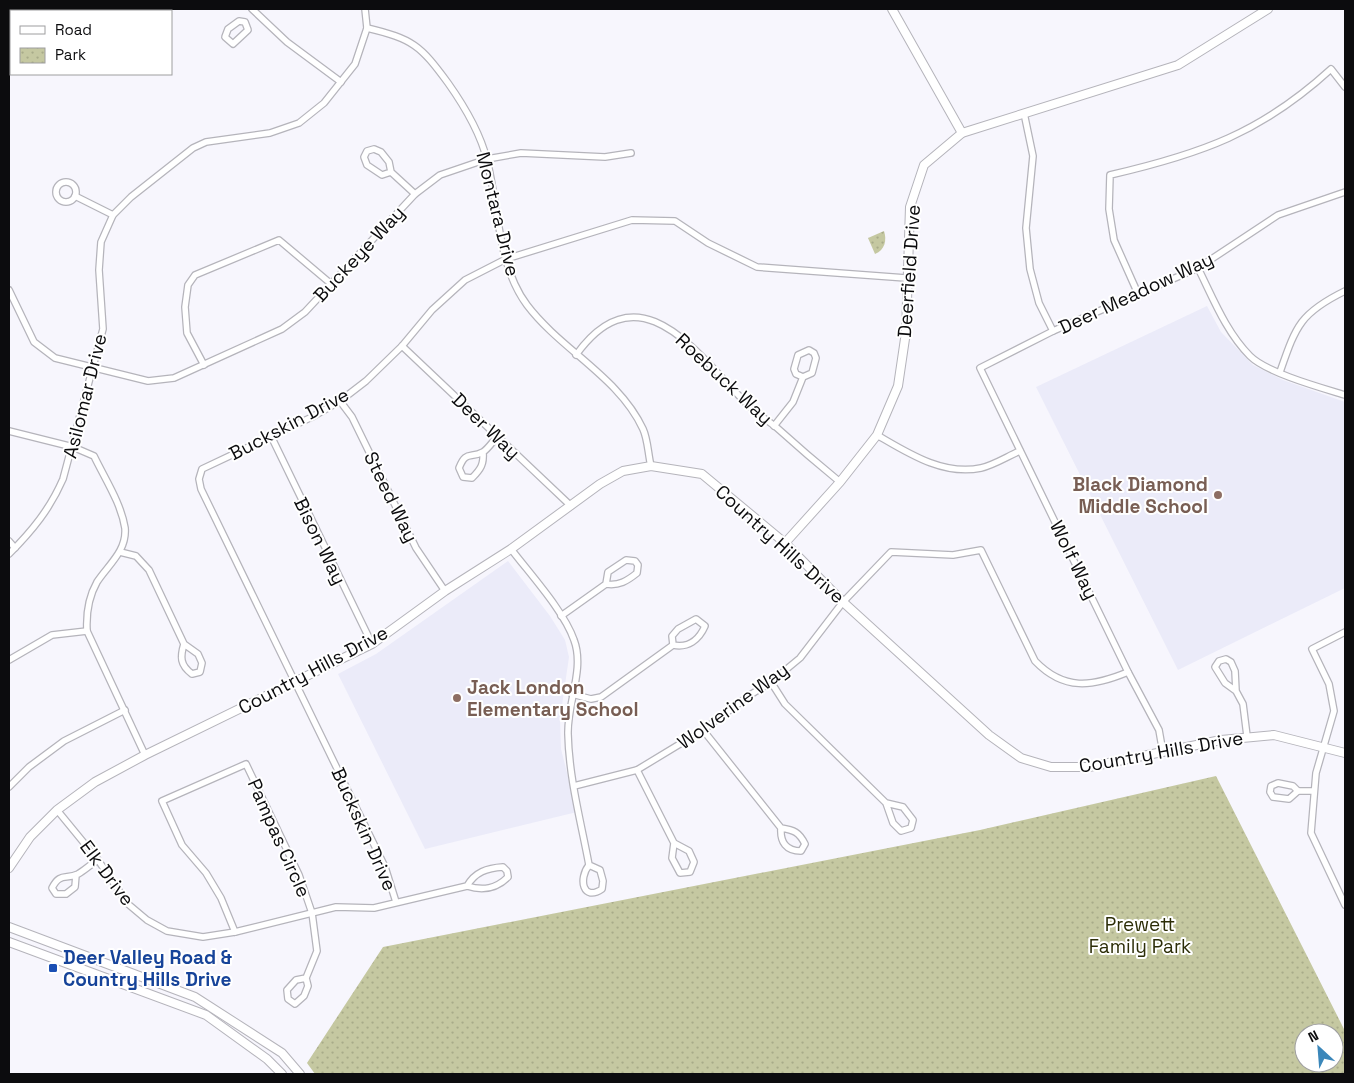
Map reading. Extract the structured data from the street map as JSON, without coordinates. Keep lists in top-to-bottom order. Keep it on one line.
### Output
{"streets":{"street":["Montara Drive","Buckeye Way","Deerfield Drive","Deer Meadow Way","Roebuck Way","Asilomar Drive","Buckskin Drive","Deer Way","Steed Way","Bison Way","Country Hills Drive","Wolf Way","Wolverine Way","Pampas Circle","Elk Drive"]},"crossings":[["Montara Drive","Buckeye Way"],["Montara Drive","Roebuck Way"],["Montara Drive","Asilomar Drive"],["Montara Drive","Buckskin Drive"],["Montara Drive","Country Hills Drive"],["Buckeye Way","Asilomar Drive"],["Deerfield Drive","Roebuck Way"],["Deerfield Drive","Buckskin Drive"],["Deerfield Drive","Country Hills Drive"],["Deer Meadow Way","Wolf Way"],["Buckskin Drive","Deer Way"],["Buckskin Drive","Steed Way"],["Buckskin Drive","Bison Way"],["Buckskin Drive","Country Hills Drive"],["Buckskin Drive","Elk Drive"],["Deer Way","Country Hills Drive"],["Steed Way","Country Hills Drive"],["Bison Way","Country Hills Drive"],["Country Hills Drive","Wolf Way"],["Country Hills Drive","Wolverine Way"],["Country Hills Drive","Elk Drive"],["Wolf Way","Wolverine Way"],["Pampas Circle","Elk Drive"]],"parks":["Prewett Family Park"],"places":{"other":["Black Diamond Middle School","Jack London Elementary School"],"transit":["Deer Valley Road & Country Hills Drive"]},"legend":["Road","Park"],"north":"top left"}
